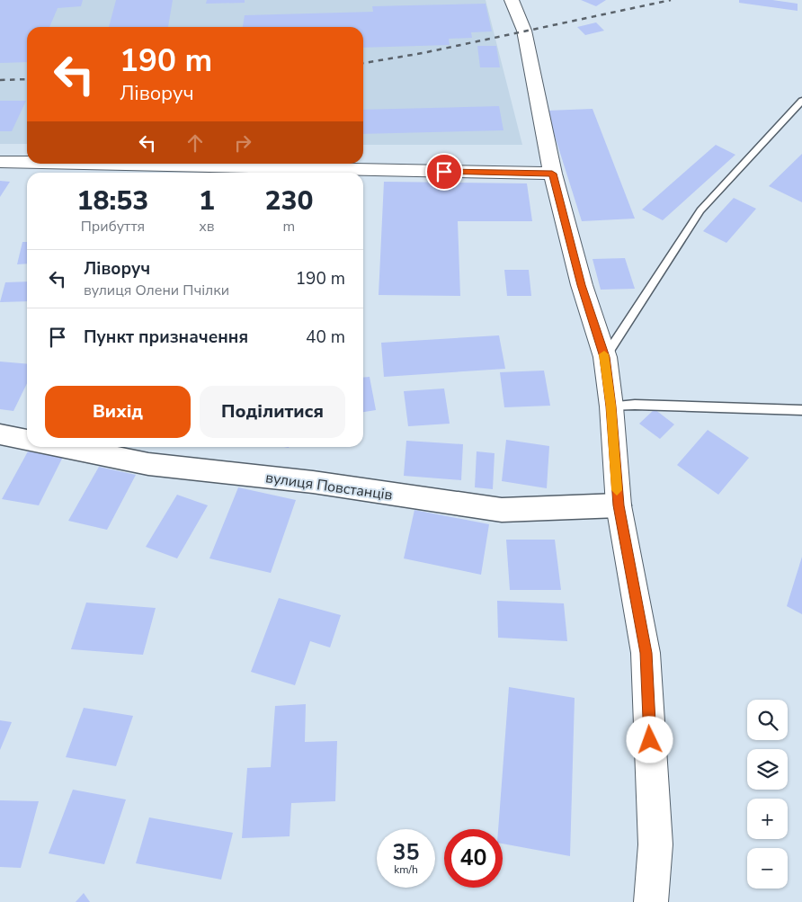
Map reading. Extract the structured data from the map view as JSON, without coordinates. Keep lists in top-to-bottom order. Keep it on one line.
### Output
{"streets":{"street":["вулиця Повстанців"]},"page":{"turn":["190 m","Ліворуч"],"eta":["18:53","Прибуття","1","хв","230","m"],"list":[{"name":"Ліворуч","note":"вулиця Олени Пчілки","value":"190 m"},{"name":"Пункт призначення","value":"40 m"}],"buttons":["Вихід","Поділитися"],"map_buttons":["+","−"],"speed":"35 km/h","limit":"40"}}
